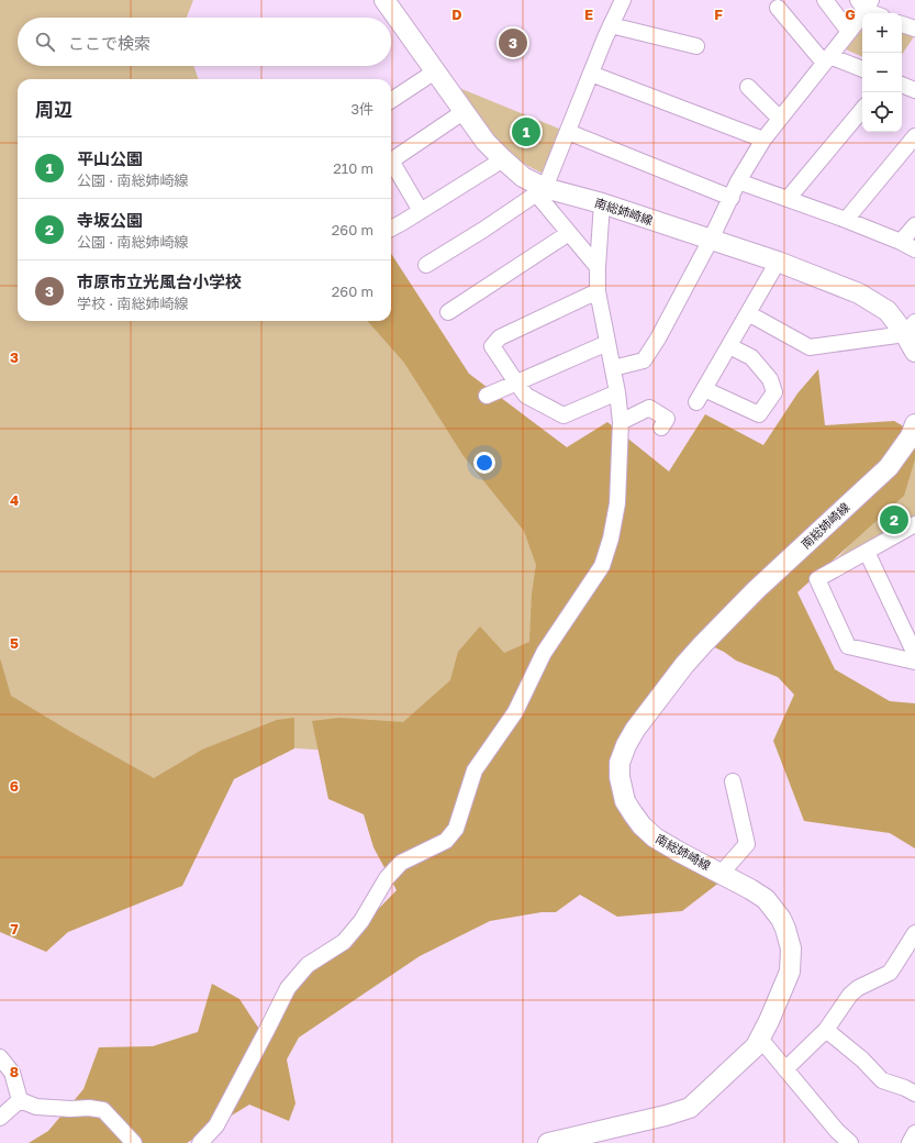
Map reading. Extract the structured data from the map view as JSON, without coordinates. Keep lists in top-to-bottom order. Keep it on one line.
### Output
{"streets":{"main road":["南総姉崎線"]},"page":{"map_buttons":["+","−"],"search":"ここで検索","pins":["3","1","2"],"heading":["周辺","3件"],"list":[{"mark":"1","name":"平山公園","note":"公園 · 南総姉崎線","value":"210 m"},{"mark":"2","name":"寺坂公園","note":"公園 · 南総姉崎線","value":"260 m"},{"mark":"3","name":"市原市立光風台小学校","note":"学校 · 南総姉崎線","value":"260 m"}]},"grid":{"columns":["D","E","F","G"],"rows":["3","4","5","6","7","8"]}}
